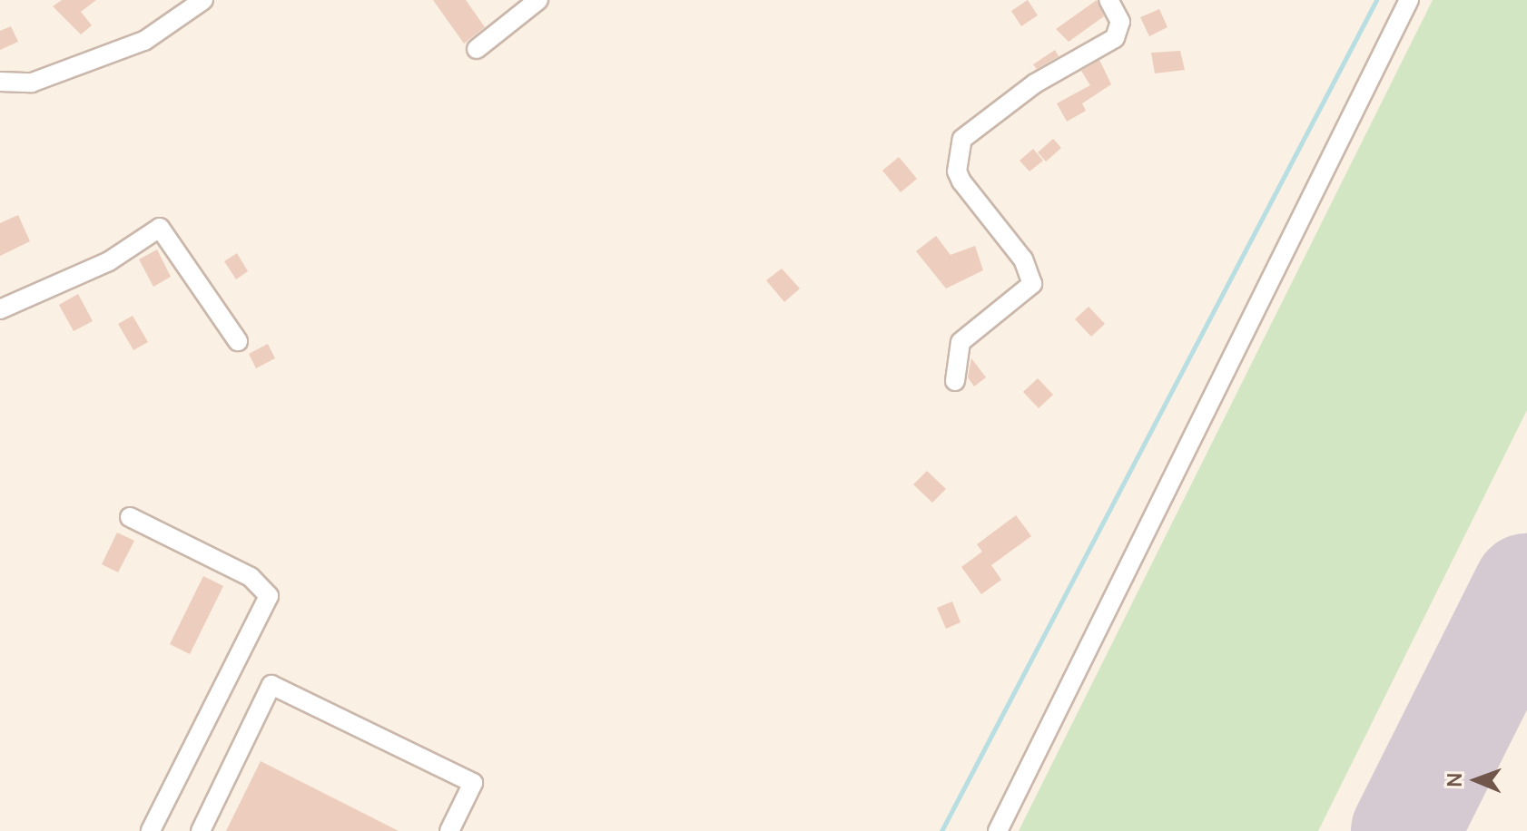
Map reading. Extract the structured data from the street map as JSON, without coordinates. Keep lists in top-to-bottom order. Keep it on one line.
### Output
{"north":"left"}
